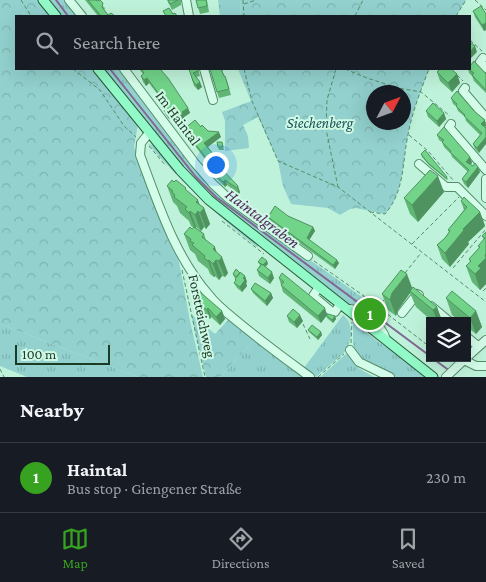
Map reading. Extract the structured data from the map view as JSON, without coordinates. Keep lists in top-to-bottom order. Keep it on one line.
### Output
{"streets":{"street":["Im Haintal"],"path":["Forstteichweg"]},"water":["Haintalgraben"],"parks":["Siechenberg"],"scale_bar":"100 m","north":"top right","page":{"search":"Search here","pins":"1","scale":"100 m","heading":"Nearby","list":[{"mark":"1","name":"Haintal","note":"Bus stop · Giengener Straße","value":"230 m"}],"nav":["Map","Directions","Saved"]}}
